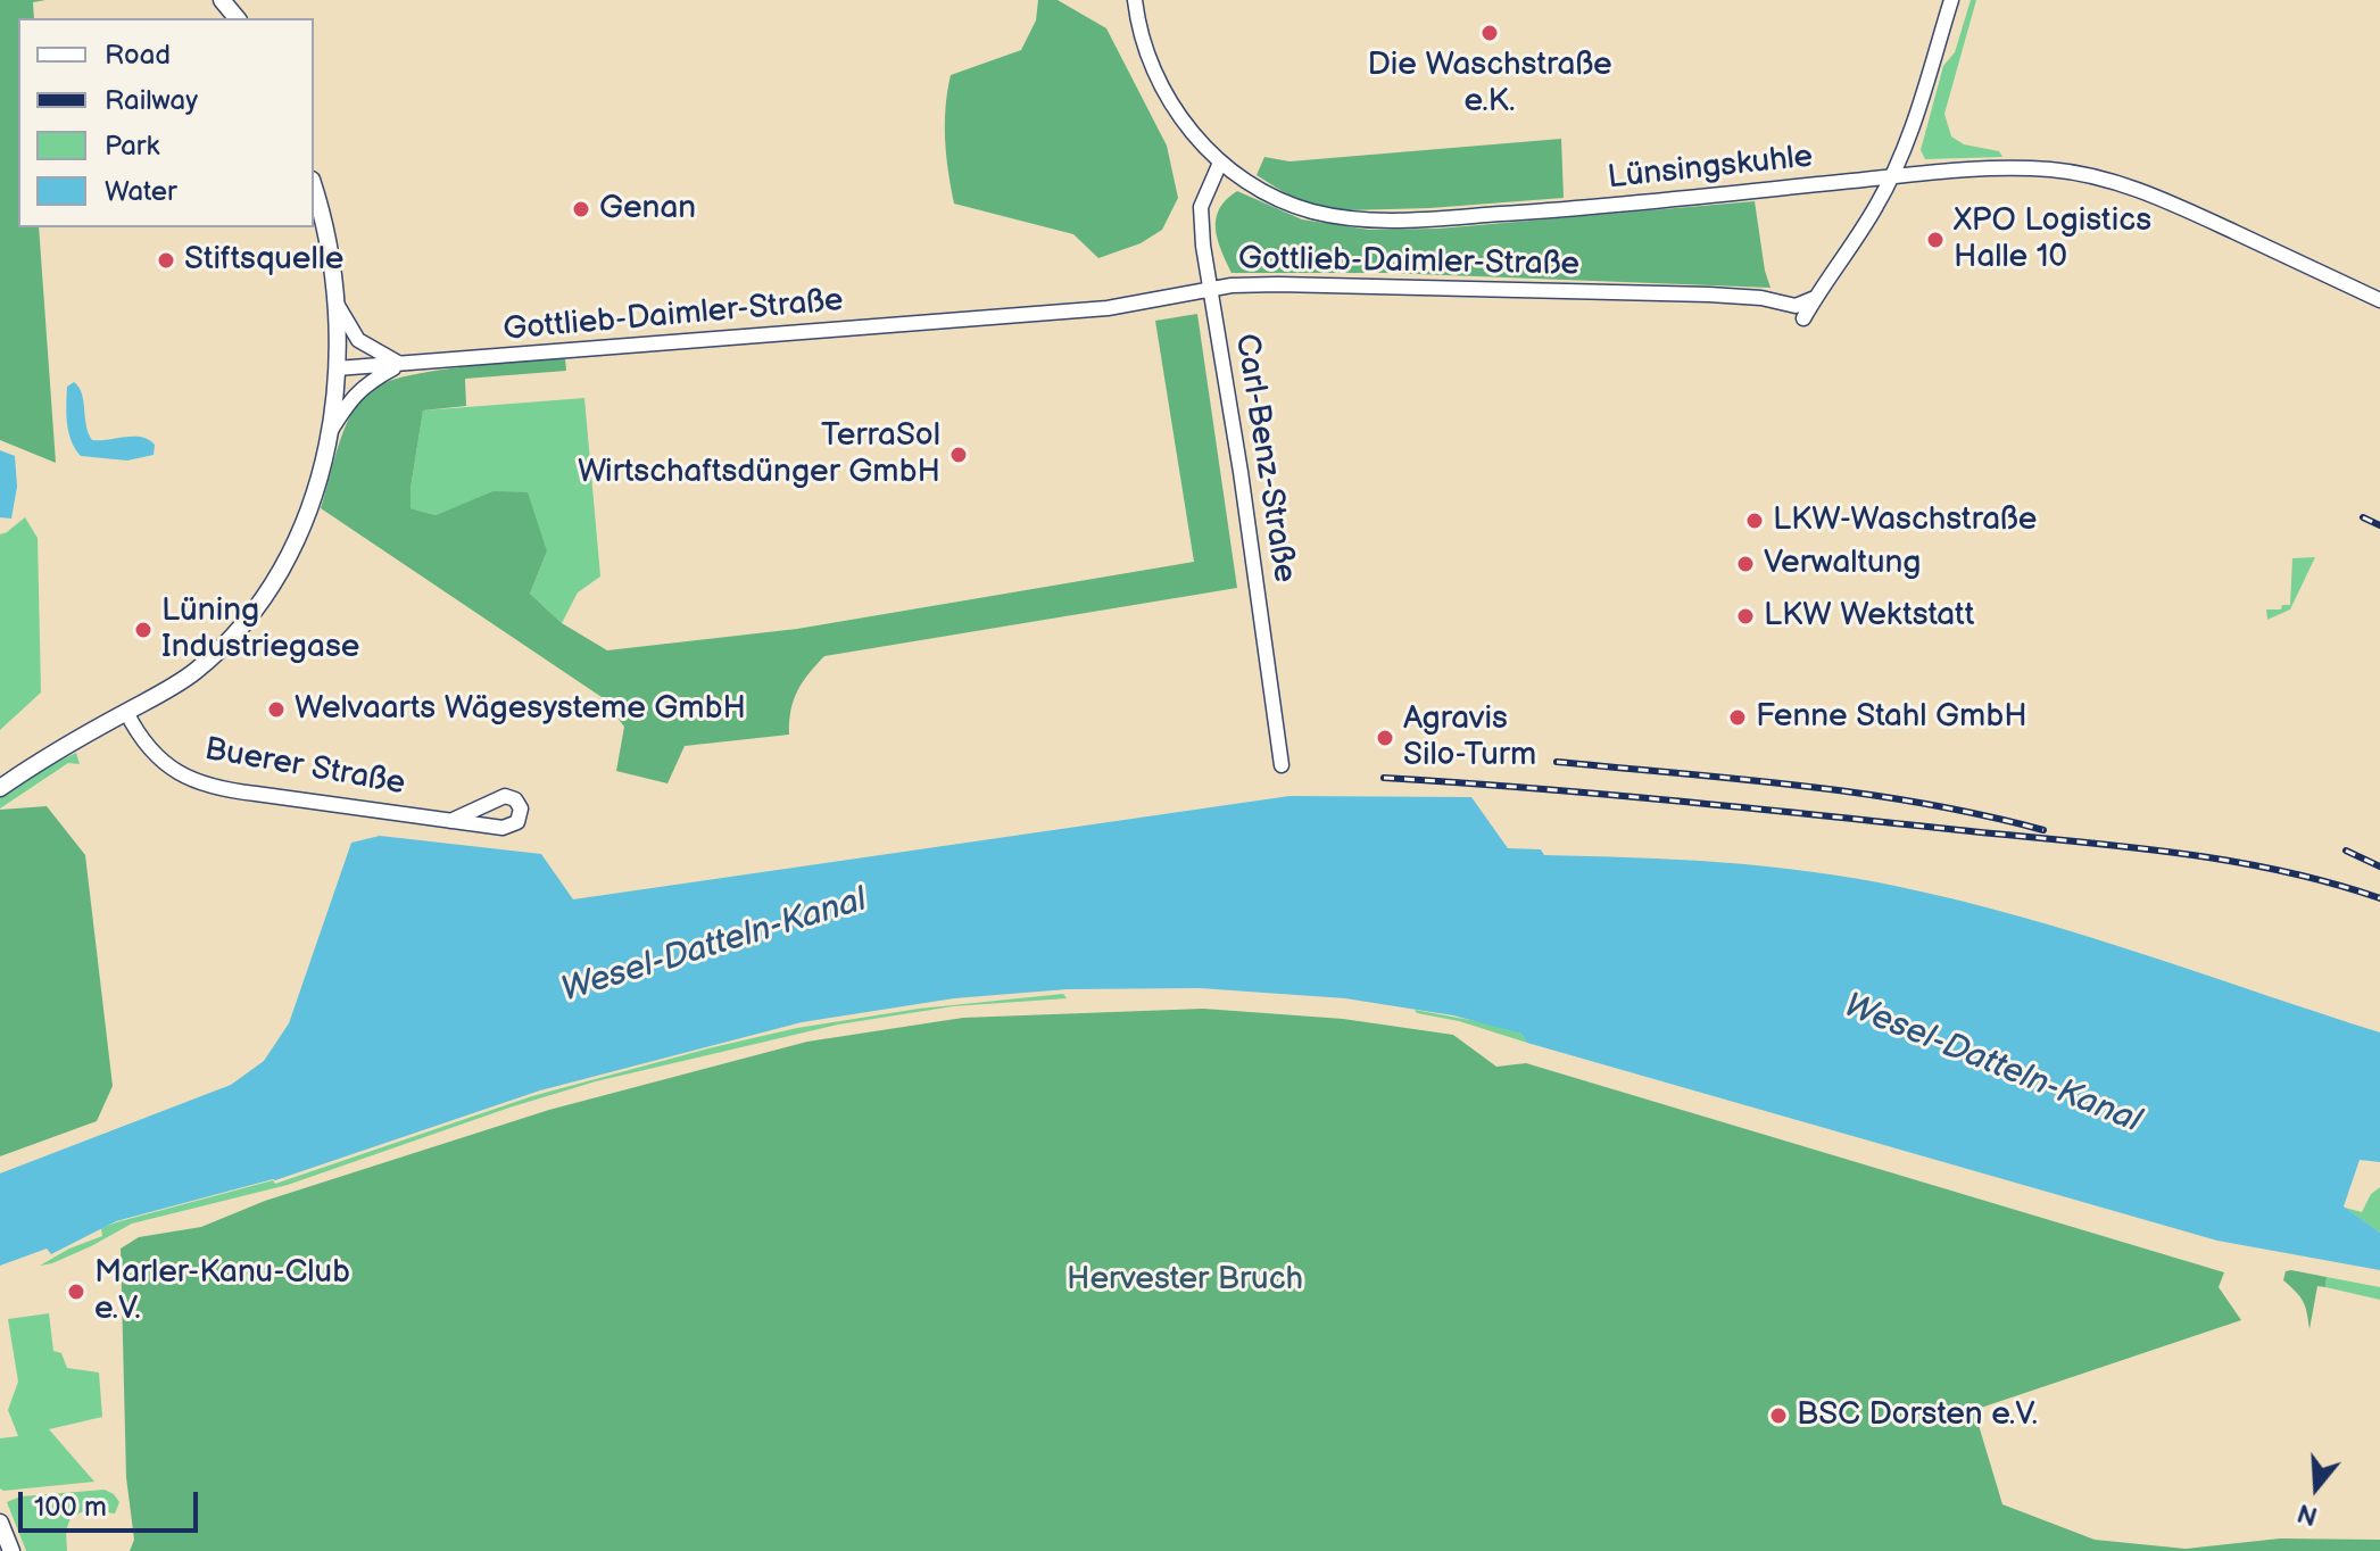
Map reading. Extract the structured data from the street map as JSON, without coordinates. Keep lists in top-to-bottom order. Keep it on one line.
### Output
{"streets":{"street":["Lünsingskuhle","Gottlieb-Daimler-Straße","Carl-Benz-Straße","Buerer Straße"]},"crossings":[["Lünsingskuhle","Carl-Benz-Straße"],["Gottlieb-Daimler-Straße","Carl-Benz-Straße"]],"water":["Wesel-Datteln-Kanal"],"parks":["Hervester Bruch"],"places":["Die Waschstraße e.K.","Genan","XPO Logistics Halle 10","Stiftsquelle","TerraSol Wirtschaftsdünger GmbH","LKW-Waschstraße","Verwaltung","LKW Wektstatt","Lüning Industriegase","Welvaarts Wägesysteme GmbH","Fenne Stahl GmbH","Agravis Silo-Turm","Marler-Kanu-Club e.V.","BSC Dorsten e.V."],"legend":["Road","Railway","Park","Water"],"scale_bar":"100 m","north":"bottom"}
